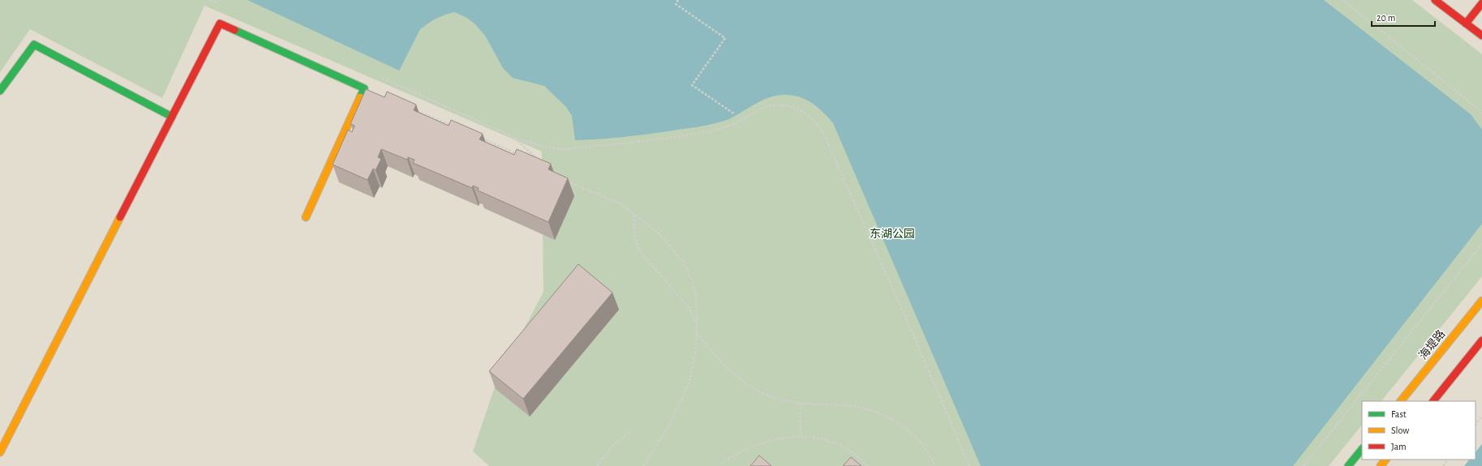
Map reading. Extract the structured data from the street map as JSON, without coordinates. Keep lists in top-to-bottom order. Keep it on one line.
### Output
{"streets":{"street":["海堤路"]},"parks":["东湖公园"],"legend":["Fast","Slow","Jam"],"scale_bar":"20 m"}
